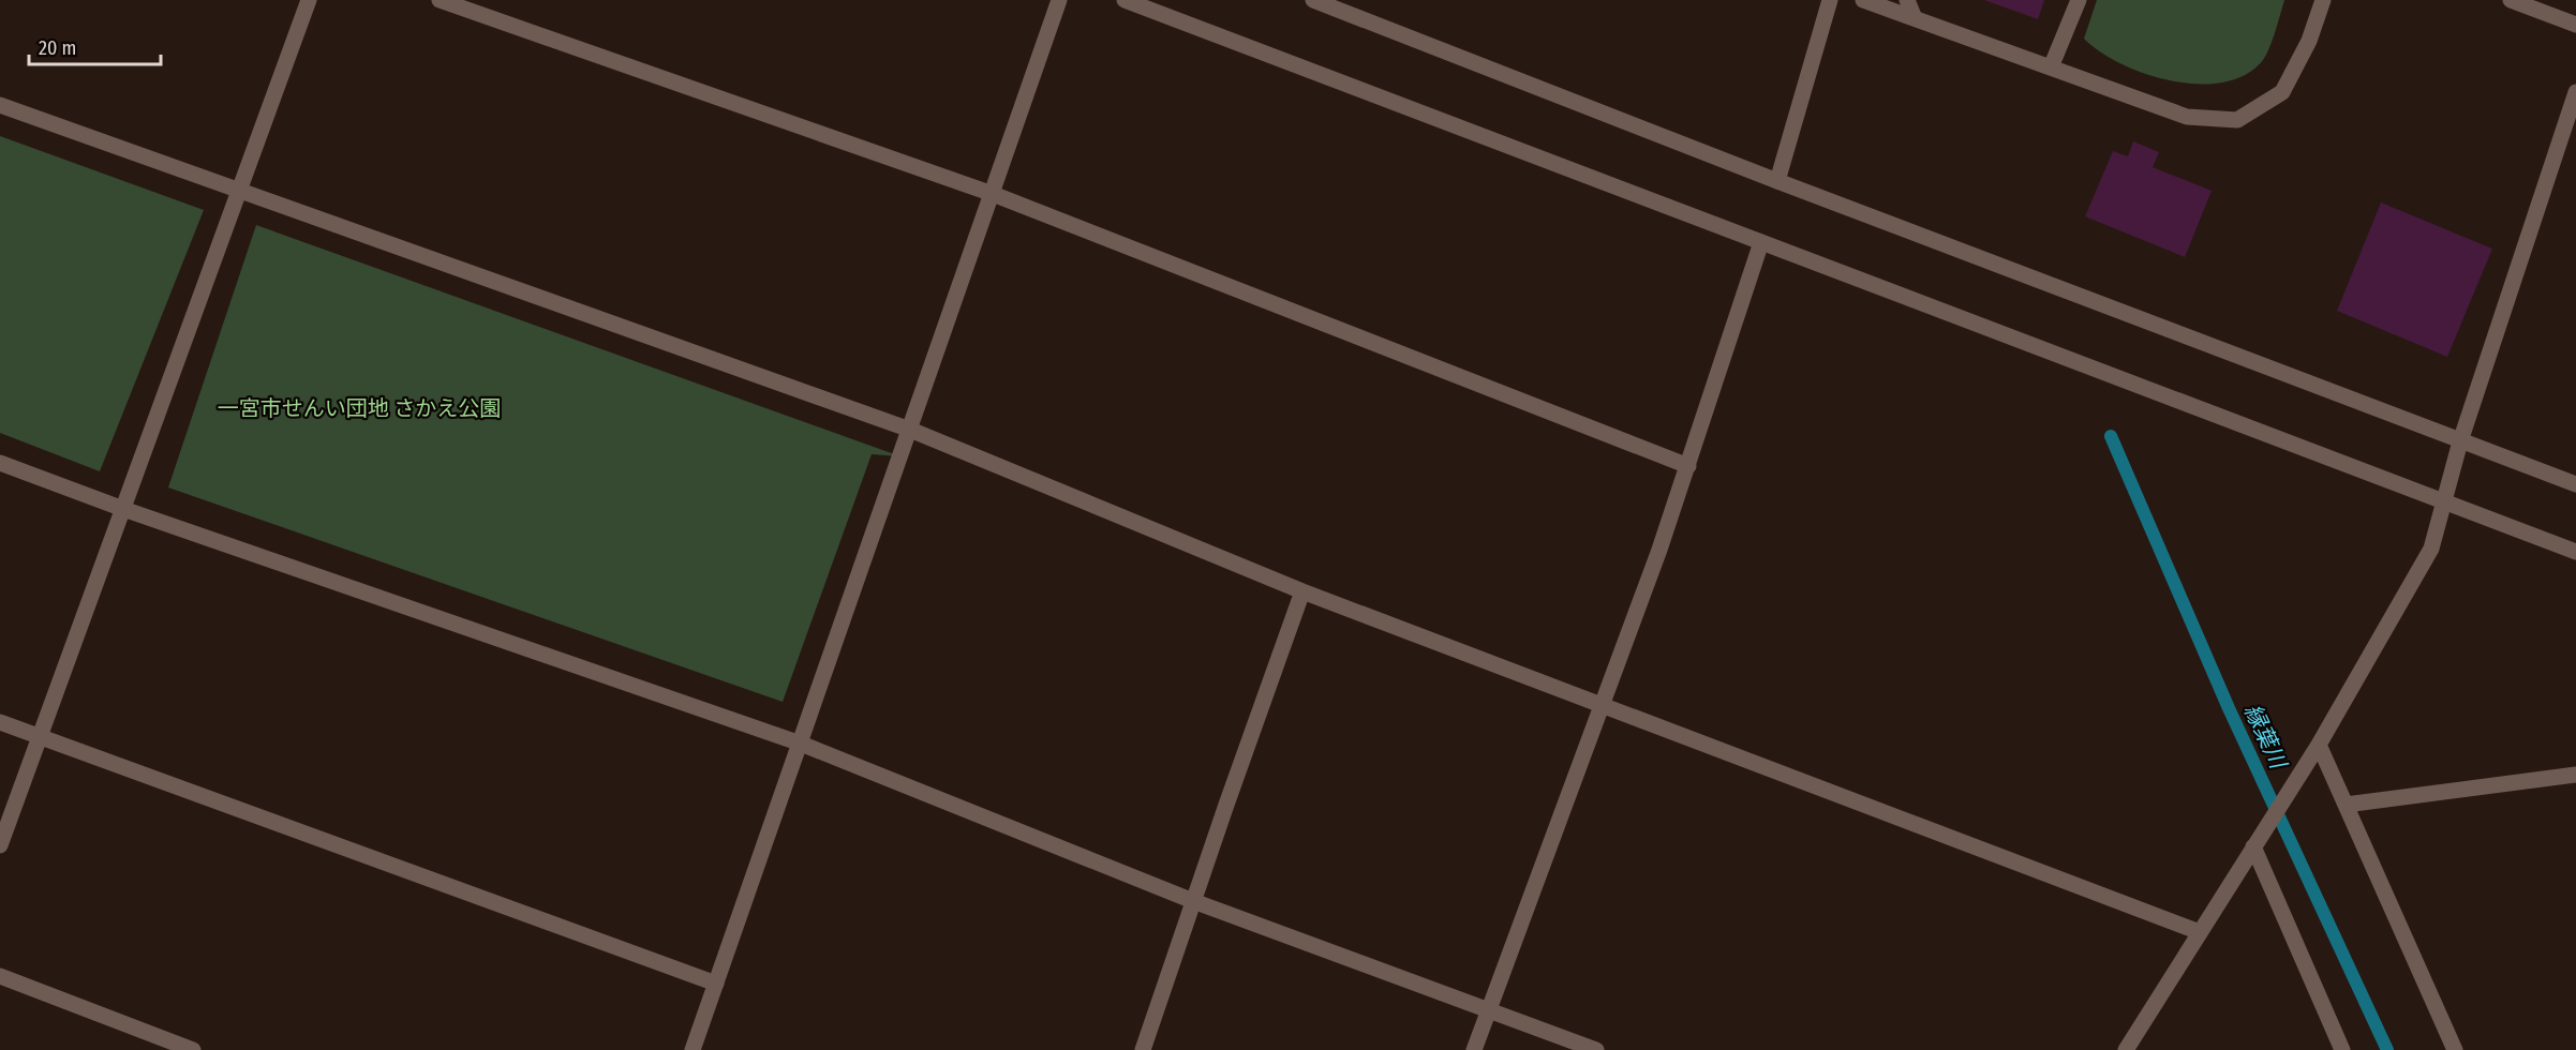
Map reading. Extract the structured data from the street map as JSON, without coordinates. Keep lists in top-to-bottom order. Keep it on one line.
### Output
{"water":["縁葉川"],"parks":["一宮市せんい団地 さかえ公園"],"scale_bar":"20 m"}
